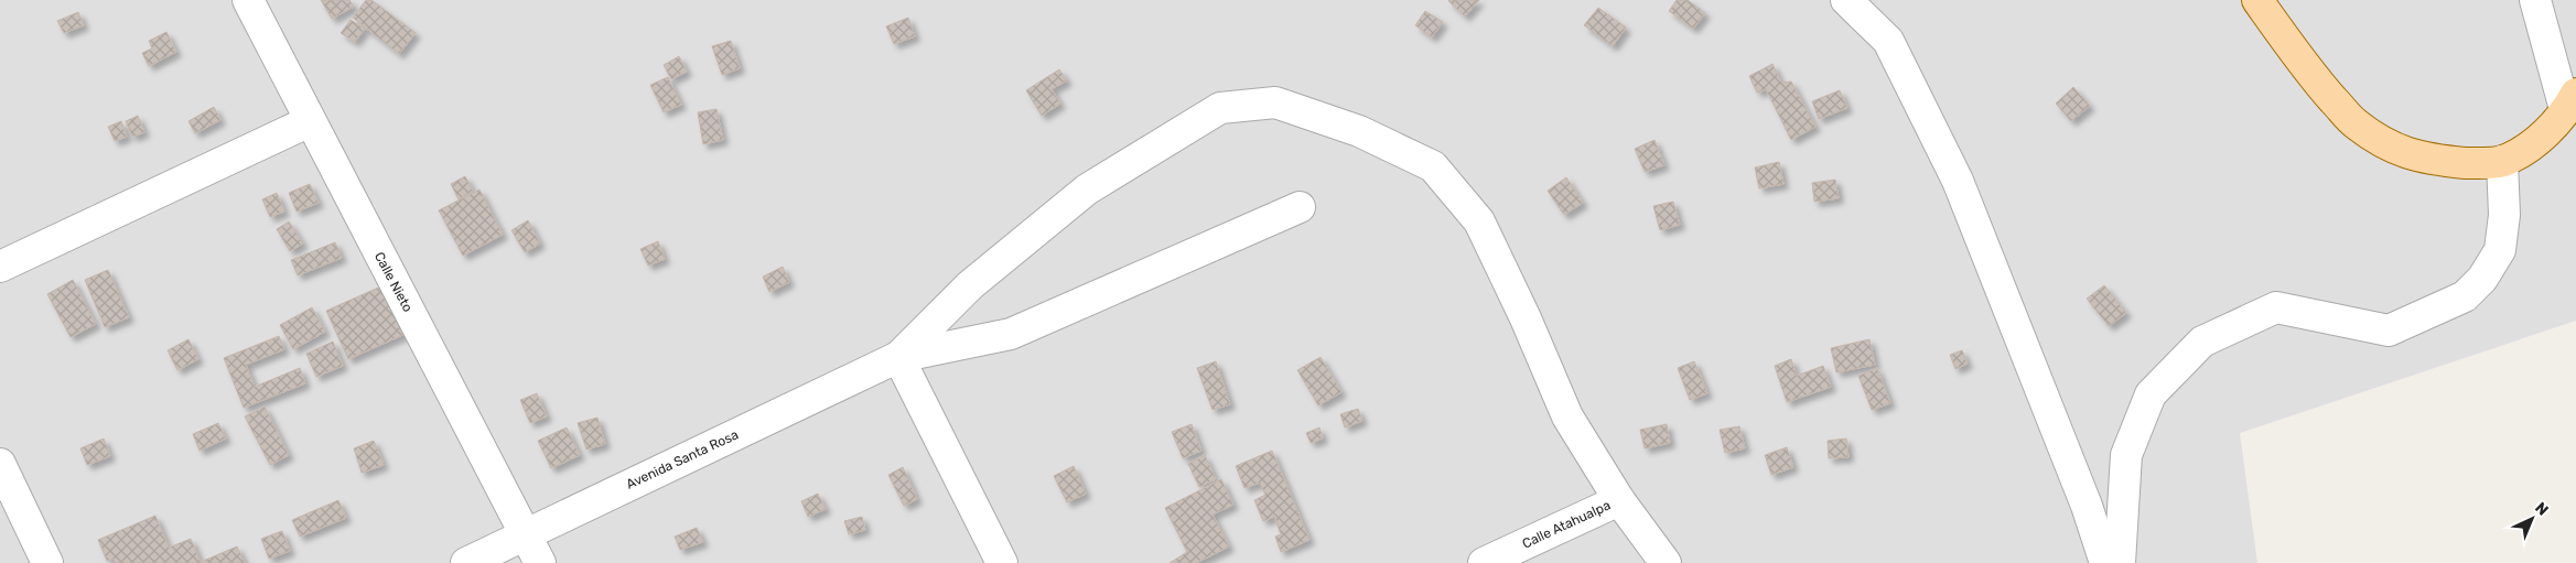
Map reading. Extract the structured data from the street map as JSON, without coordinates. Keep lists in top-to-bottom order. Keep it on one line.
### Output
{"streets":{"street":["Calle Nieto","Avenida Santa Rosa","Calle Atahualpa"]},"crossings":[["Calle Nieto","Avenida Santa Rosa"]],"north":"top right"}
